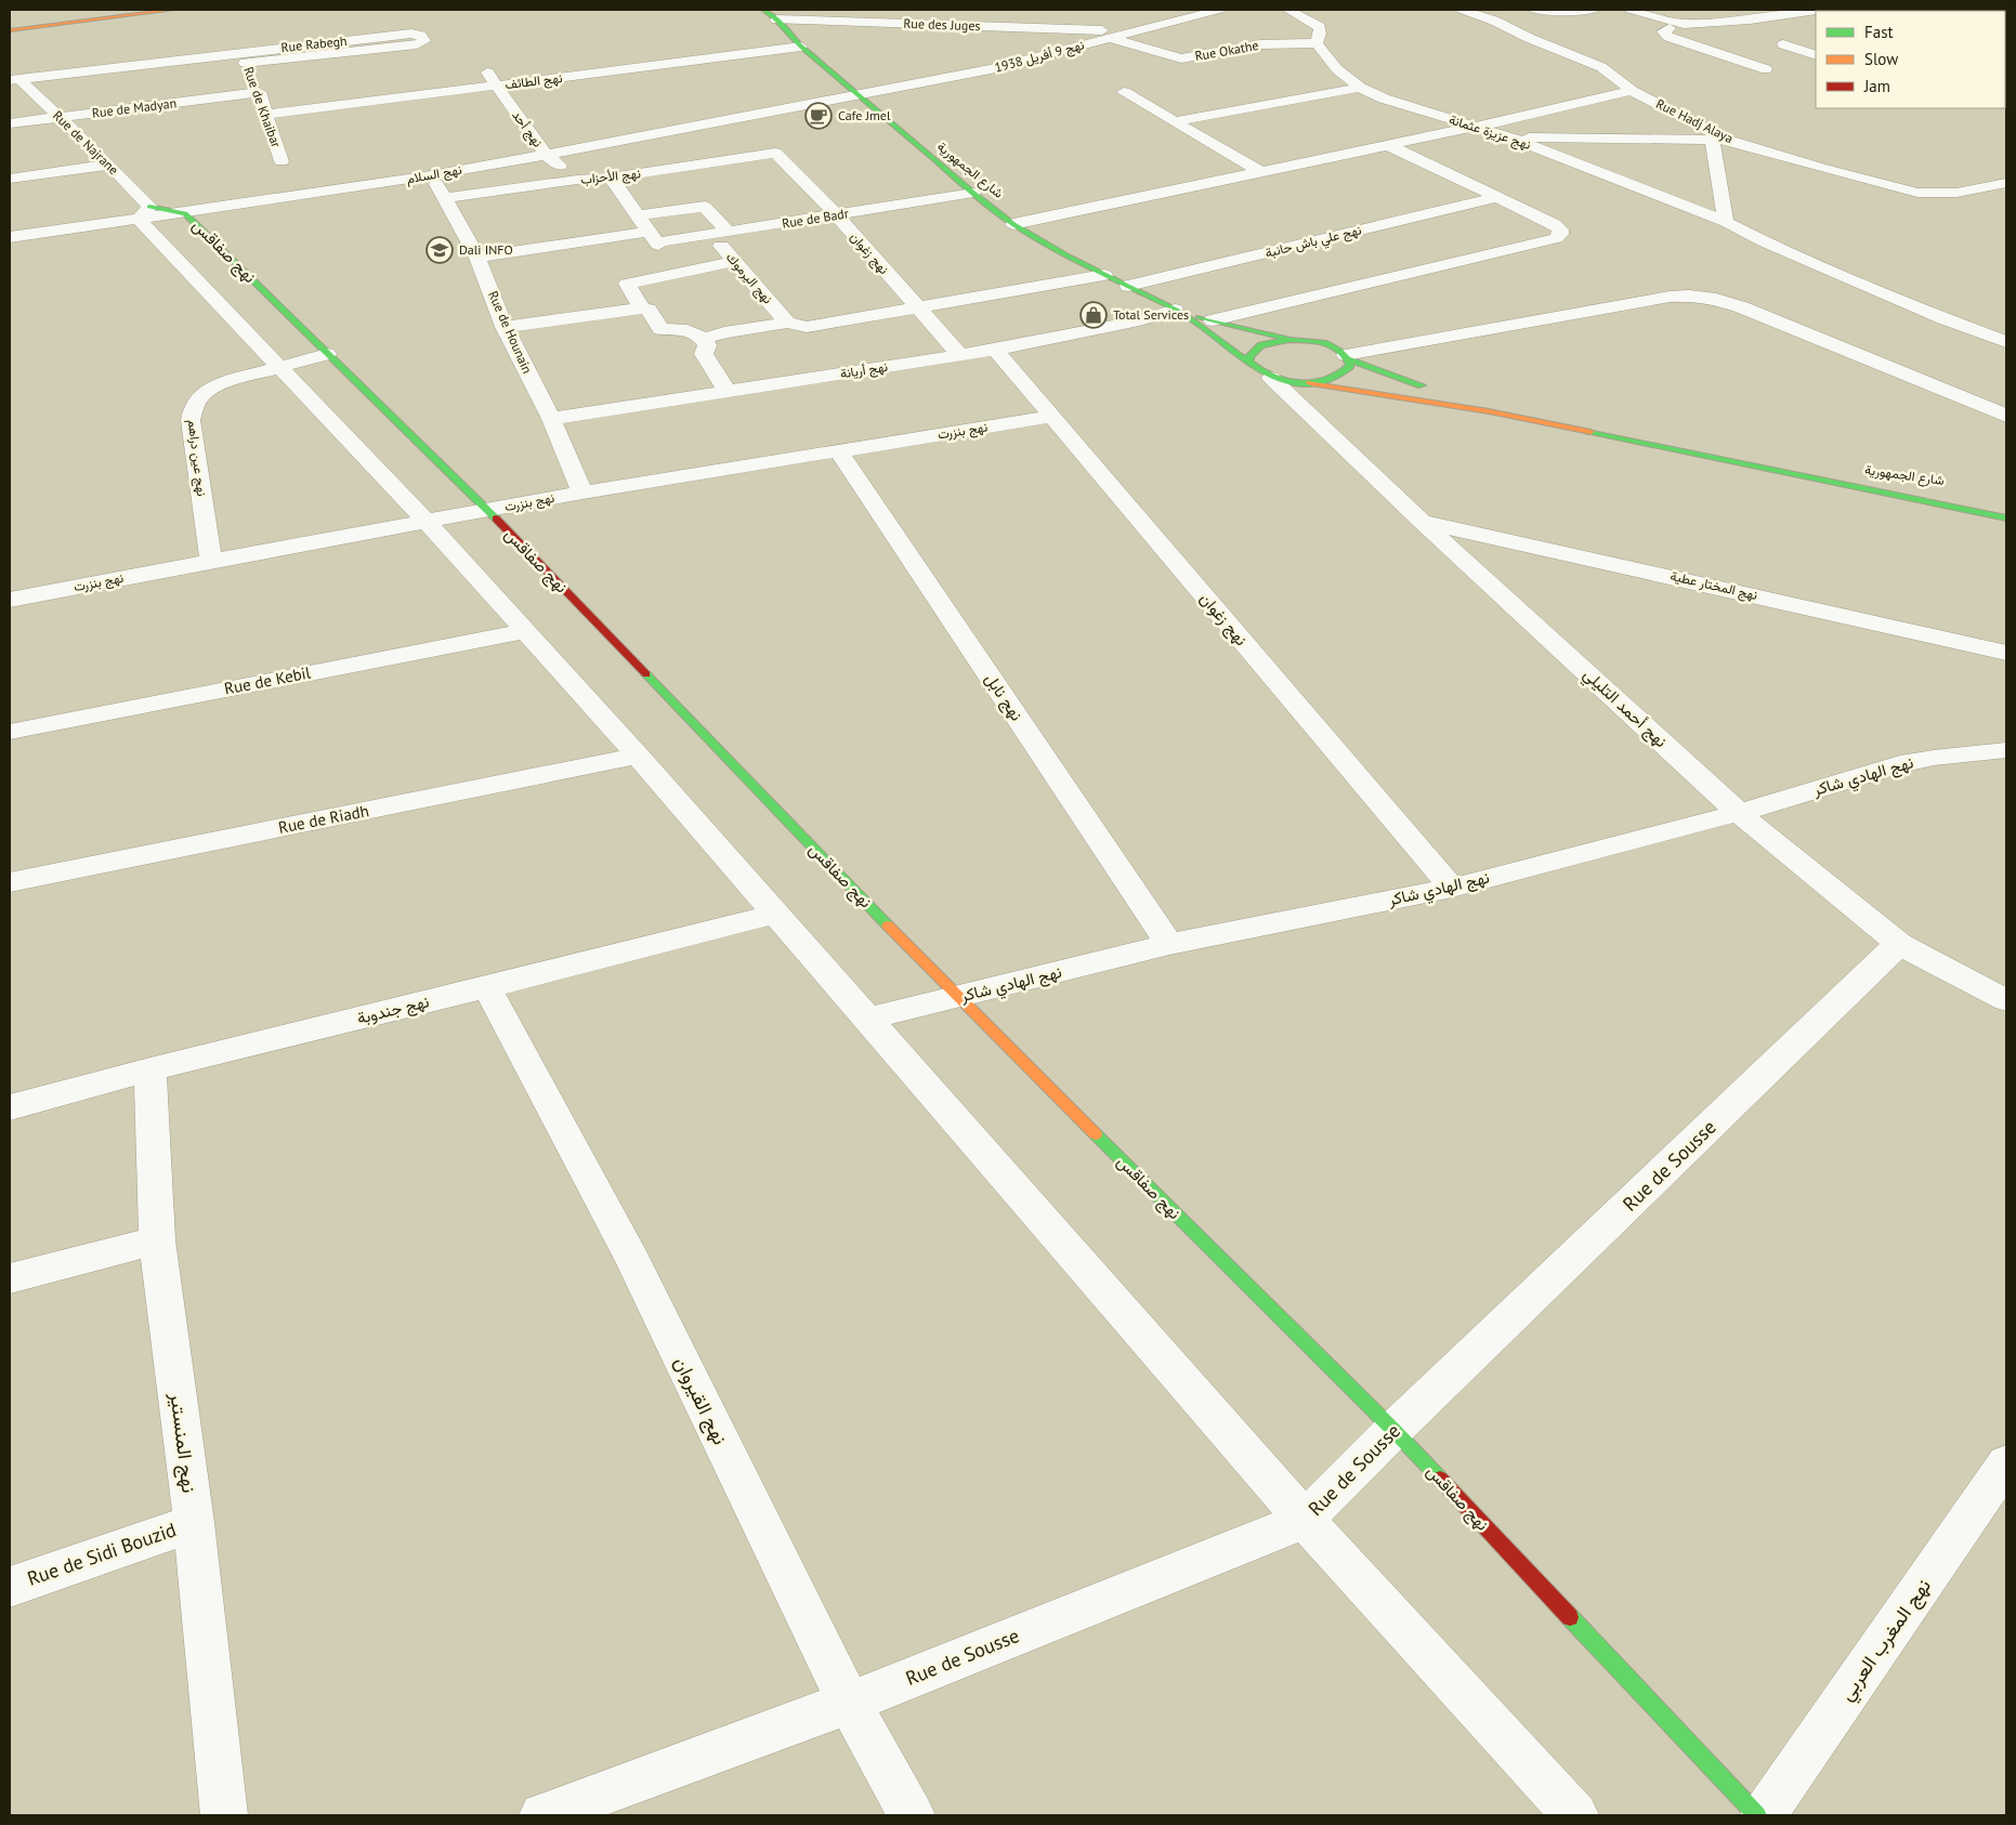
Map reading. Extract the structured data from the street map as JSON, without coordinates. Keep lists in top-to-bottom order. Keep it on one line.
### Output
{"streets":{"main road":["شارع الجمهورية","نهج صفاقس"],"street":["Rue des Juges","Rue Rabegh","Rue Okathe","نهج 9 أفريل 1938","نهج الطائف","Rue de Khaibar","Rue de Madyan","Rue Hadj Alaya","نهج أحد","نهج عزيزة عثمانة","Rue de Najrane","نهج السلام","نهج الأحزاب","Rue de Badr","نهج علي باش حانبة","نهج زغوان","نهج اليرموك","Rue de Hounain","نهج أريانة","نهج بنزرت","نهج عين دراهم","نهج المختار عطية","Rue de Kebil","نهج نابل","نهج أحمد التليلي","نهج الهادي شاكر","Rue de Riadh","نهج جندوبة","Rue de Sousse","نهج القيروان","نهج المنستير","Rue de Sidi Bouzid","نهج المغرب العربي"]},"crossings":[["Rue des Juges","Rue Okathe"],["Rue des Juges","نهج 9 أفريل 1938"],["Rue des Juges","شارع الجمهورية"],["Rue Rabegh","Rue de Khaibar"],["Rue Rabegh","Rue de Madyan"],["Rue Rabegh","Rue de Najrane"],["Rue Okathe","نهج 9 أفريل 1938"],["Rue Okathe","نهج عزيزة عثمانة"],["نهج 9 أفريل 1938","شارع الجمهورية"],["نهج 9 أفريل 1938","نهج السلام"],["نهج الطائف","Rue de Khaibar"],["نهج الطائف","نهج أحد"],["نهج الطائف","شارع الجمهورية"],["Rue de Khaibar","Rue de Madyan"],["Rue de Madyan","Rue de Najrane"],["نهج أحد","نهج السلام"],["نهج أحد","نهج الأحزاب"],["Rue de Najrane","نهج السلام"],["شارع الجمهورية","نهج السلام"],["شارع الجمهورية","Rue de Badr"],["شارع الجمهورية","نهج علي باش حانبة"],["شارع الجمهورية","نهج أريانة"],["نهج السلام","نهج صفاقس"],["نهج السلام","Rue de Hounain"],["نهج الأحزاب","نهج زغوان"],["نهج الأحزاب","Rue de Hounain"],["Rue de Badr","نهج زغوان"],["Rue de Badr","نهج اليرموك"],["Rue de Badr","Rue de Hounain"],["نهج صفاقس","نهج بنزرت"],["نهج صفاقس","نهج عين دراهم"],["نهج صفاقس","نهج الهادي شاكر"],["نهج صفاقس","Rue de Sousse"],["نهج زغوان","نهج أريانة"],["نهج زغوان","نهج بنزرت"],["نهج زغوان","نهج الهادي شاكر"],["Rue de Hounain","نهج أريانة"],["Rue de Hounain","نهج بنزرت"],["نهج بنزرت","نهج عين دراهم"],["نهج بنزرت","نهج نابل"],["نهج المختار عطية","نهج أحمد التليلي"],["نهج نابل","نهج الهادي شاكر"],["نهج أحمد التليلي","نهج الهادي شاكر"],["نهج أحمد التليلي","Rue de Sousse"],["نهج جندوبة","نهج القيروان"],["نهج جندوبة","نهج المنستير"],["Rue de Sousse","نهج القيروان"],["نهج المنستير","Rue de Sidi Bouzid"]],"places":{"cafe":["Cafe Jmel"],"school or university":["Dali INFO"],"shop":["Total Services"]},"legend":["Fast","Slow","Jam"]}
